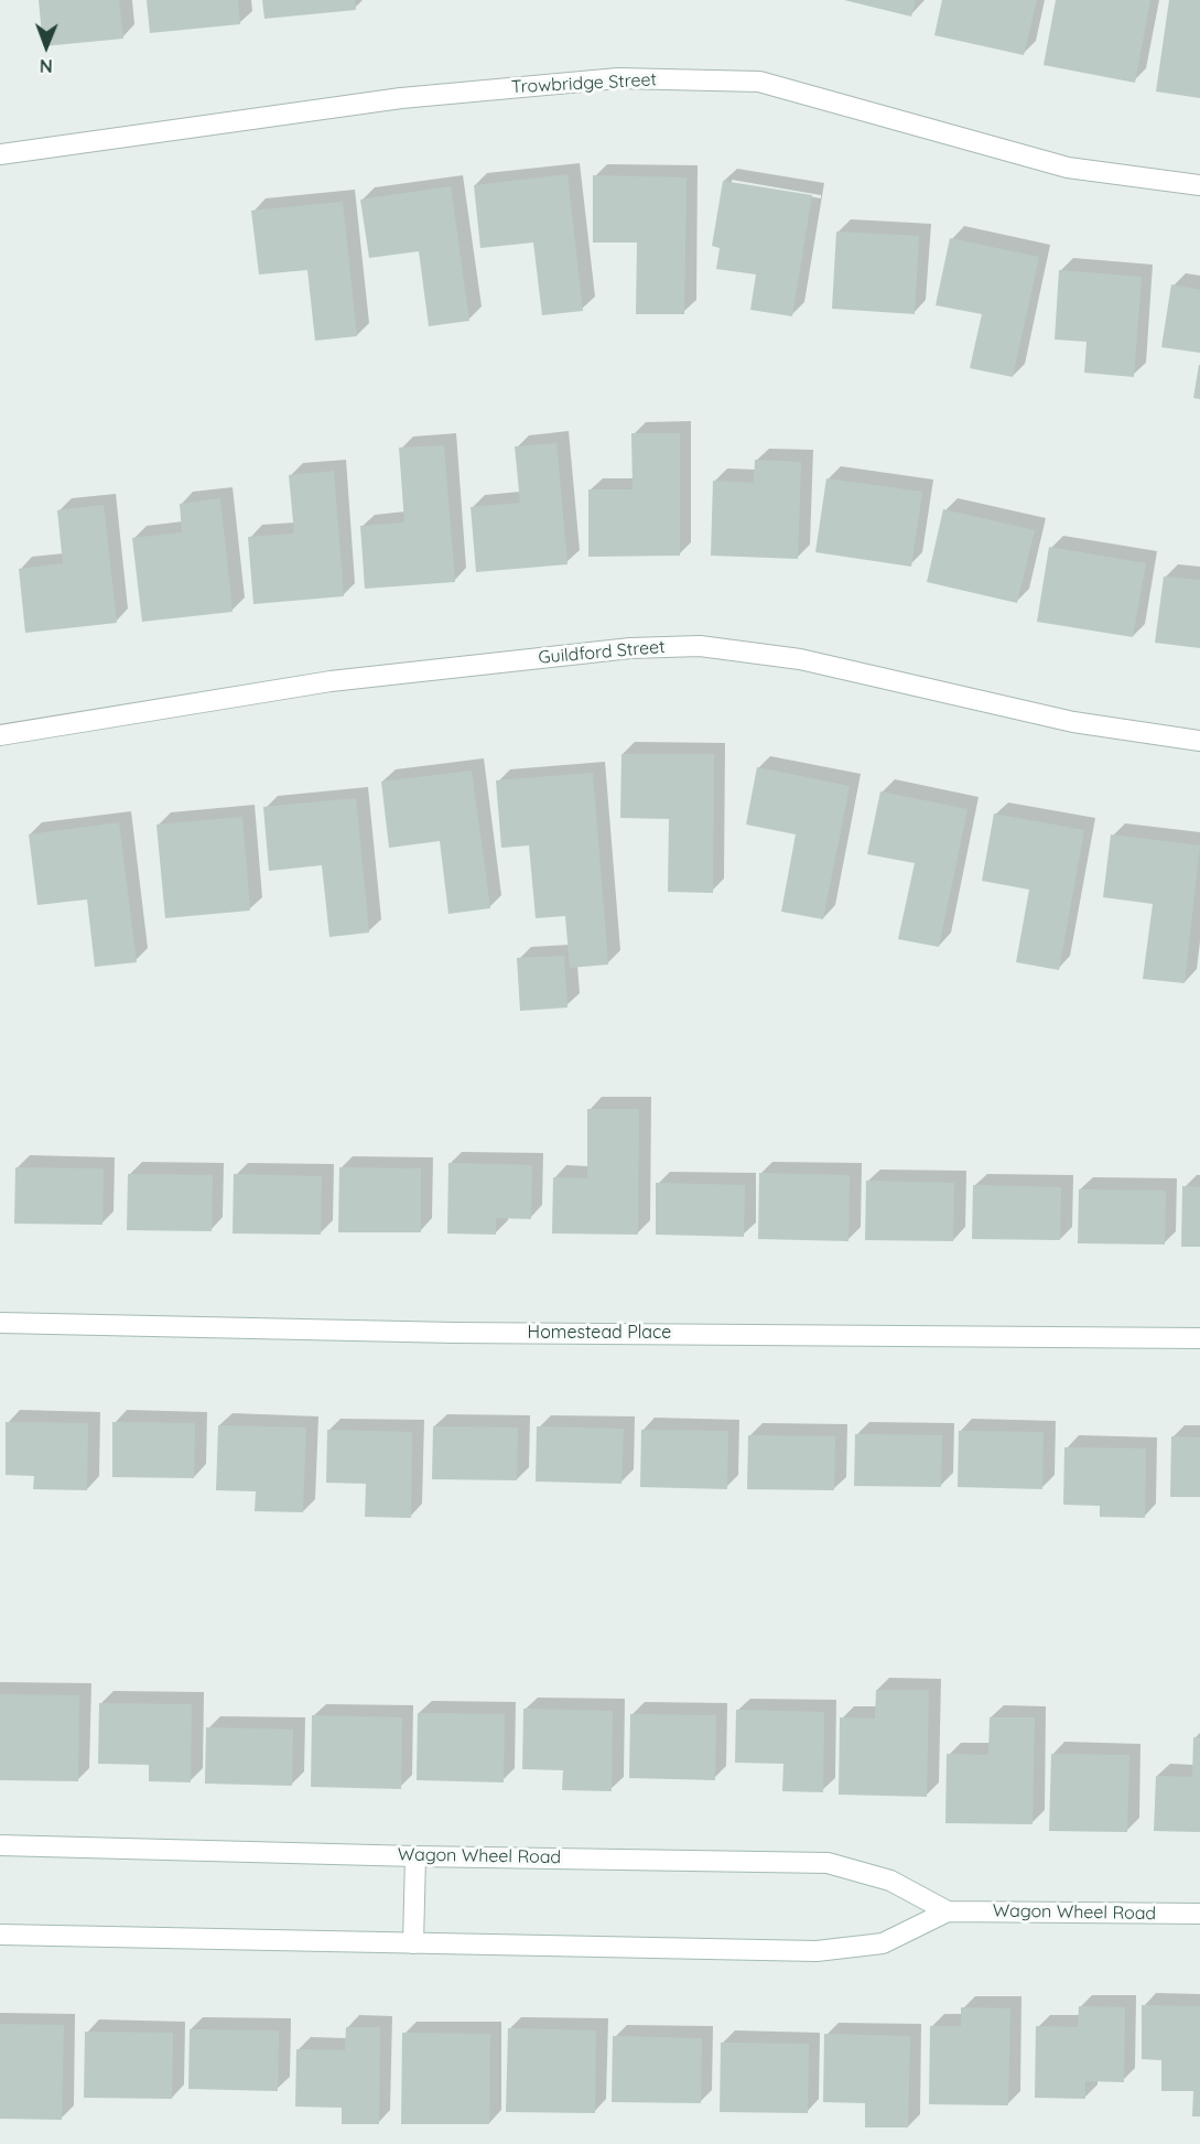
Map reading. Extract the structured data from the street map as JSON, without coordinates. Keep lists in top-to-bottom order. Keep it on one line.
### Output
{"streets":{"street":["Trowbridge Street","Guildford Street","Homestead Place","Wagon Wheel Road"]},"north":"bottom"}
